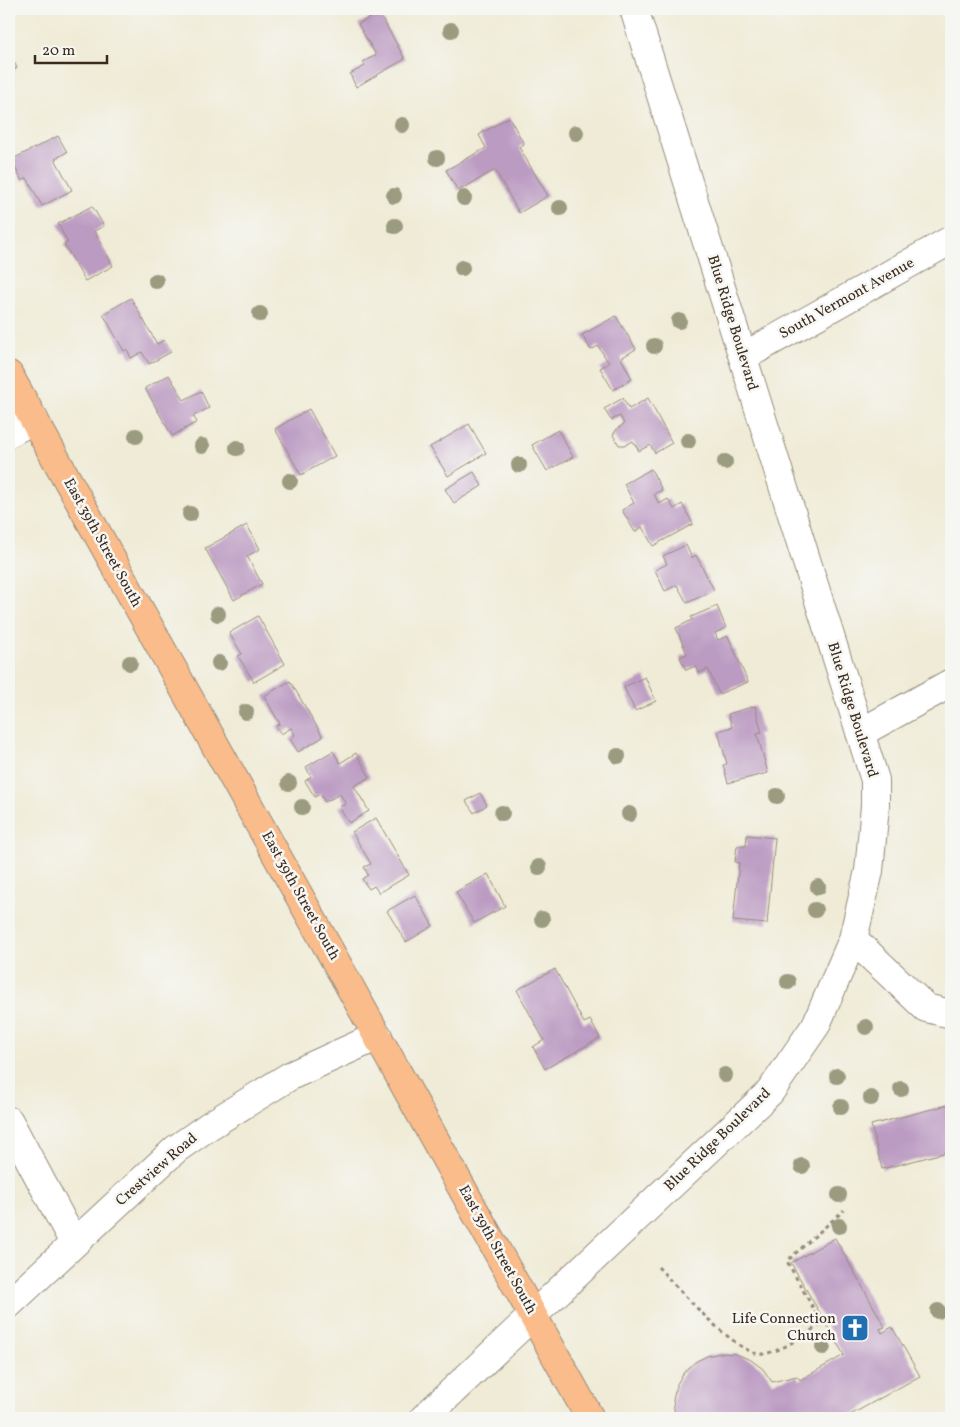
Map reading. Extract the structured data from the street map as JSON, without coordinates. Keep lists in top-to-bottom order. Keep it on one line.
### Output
{"streets":{"main road":["East 39th Street South"],"street":["South Vermont Avenue","Blue Ridge Boulevard","Crestview Road"]},"crossings":[["South Vermont Avenue","Blue Ridge Boulevard"],["Blue Ridge Boulevard","East 39th Street South"],["East 39th Street South","Crestview Road"]],"places":{"church":["Life Connection Church"]},"scale_bar":"20 m"}
